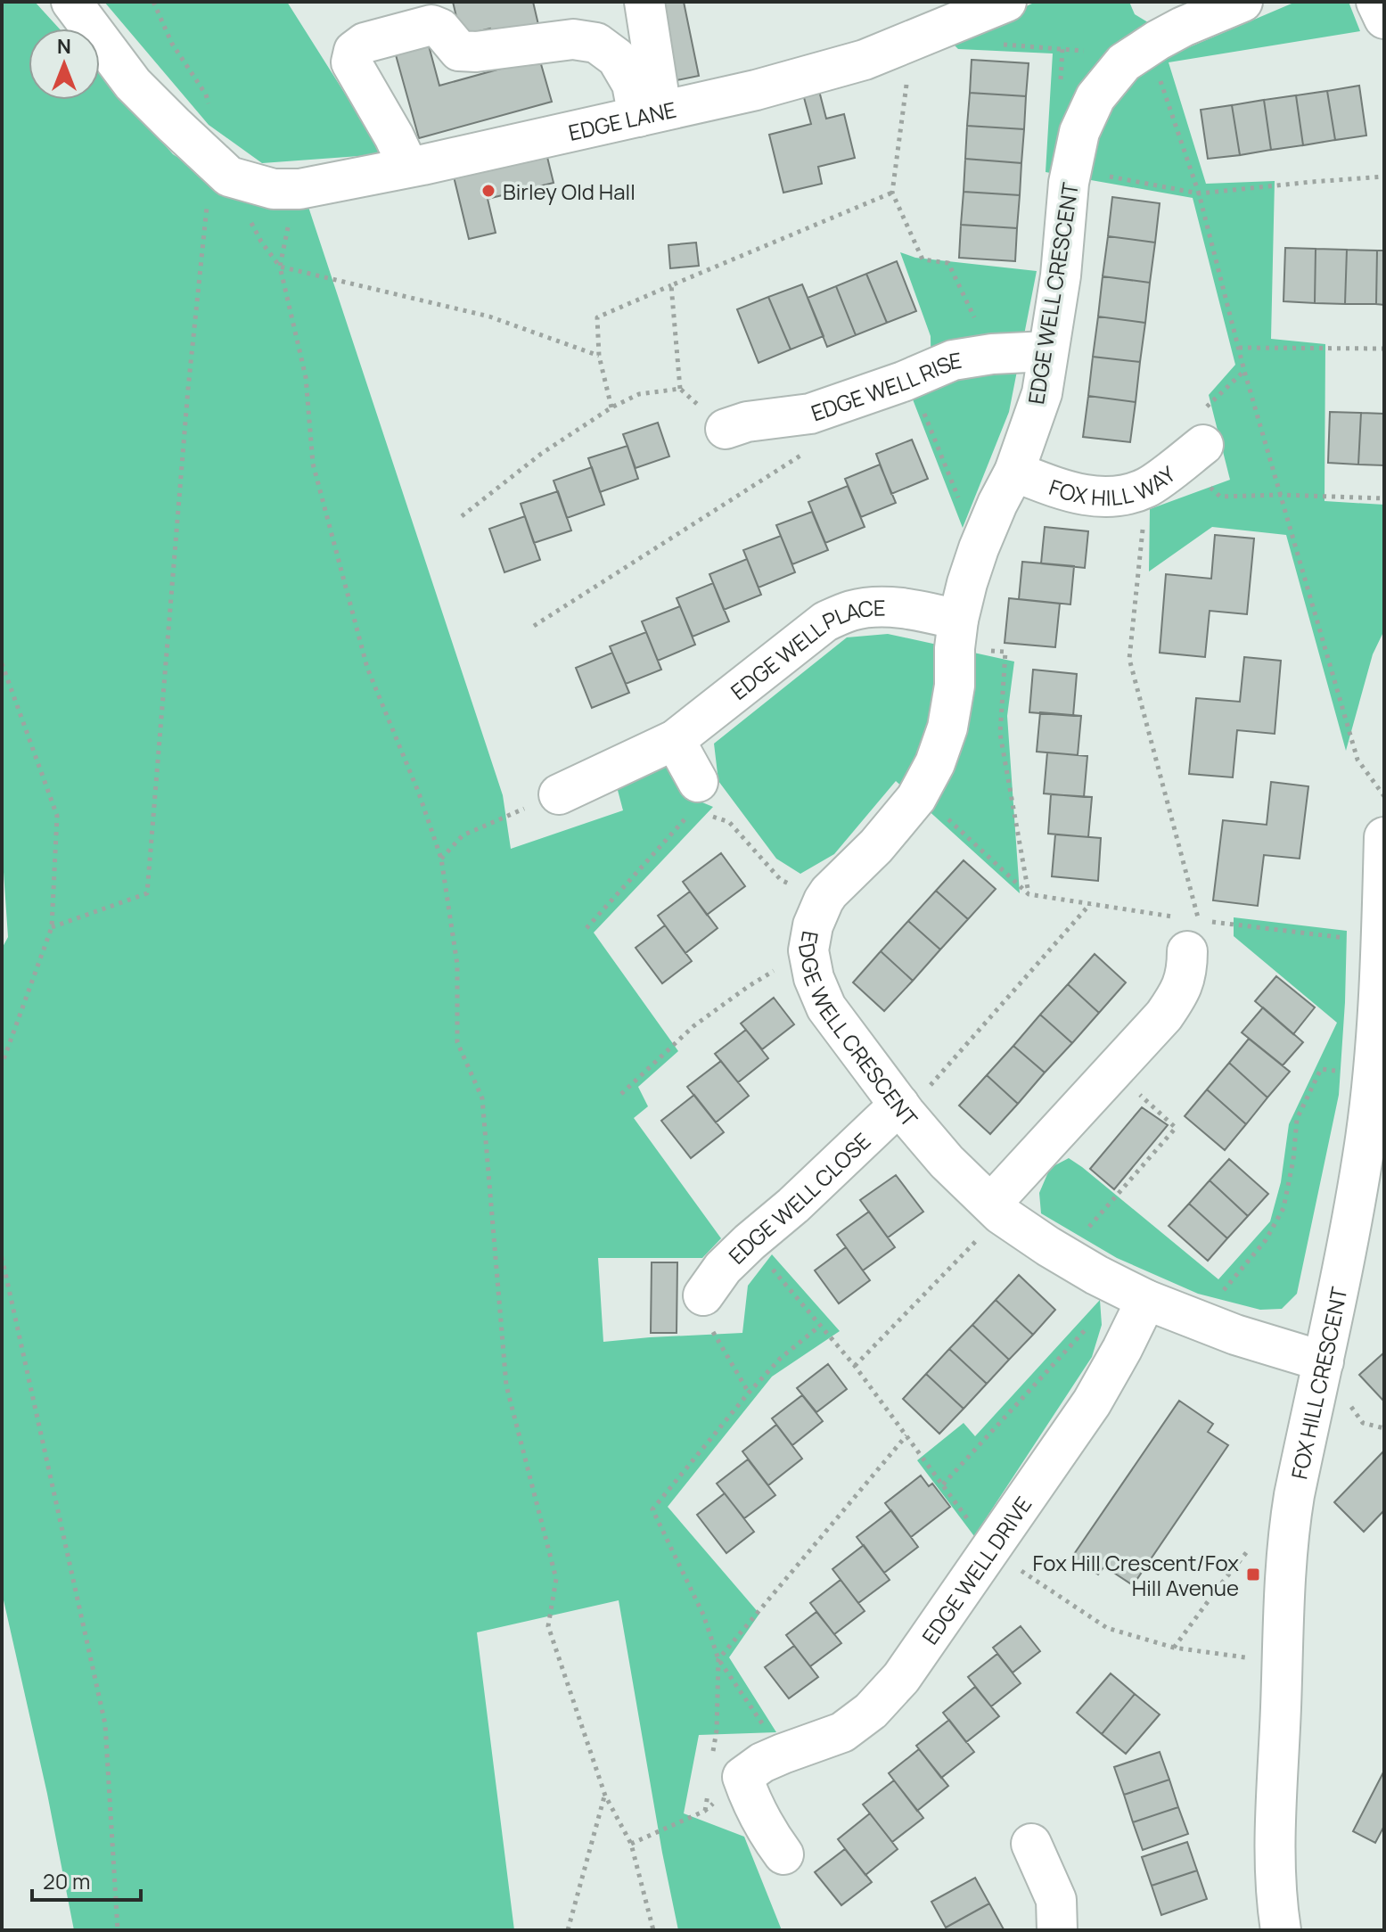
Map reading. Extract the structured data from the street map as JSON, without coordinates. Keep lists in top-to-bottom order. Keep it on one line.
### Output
{"streets":{"street":["EDGE LANE","EDGE WELL CRESCENT","EDGE WELL RISE","FOX HILL WAY","EDGE WELL PLACE","EDGE WELL CLOSE","FOX HILL CRESCENT","EDGE WELL DRIVE"]},"crossings":[["EDGE WELL CRESCENT","EDGE WELL RISE"],["EDGE WELL CRESCENT","FOX HILL WAY"],["EDGE WELL CRESCENT","EDGE WELL PLACE"],["EDGE WELL CRESCENT","EDGE WELL CLOSE"],["EDGE WELL CRESCENT","FOX HILL CRESCENT"],["EDGE WELL CRESCENT","EDGE WELL DRIVE"]],"places":{"other":["Birley Old Hall"],"transit":["Fox Hill Crescent/Fox Hill Avenue"]},"scale_bar":"20 m","north":"top"}
